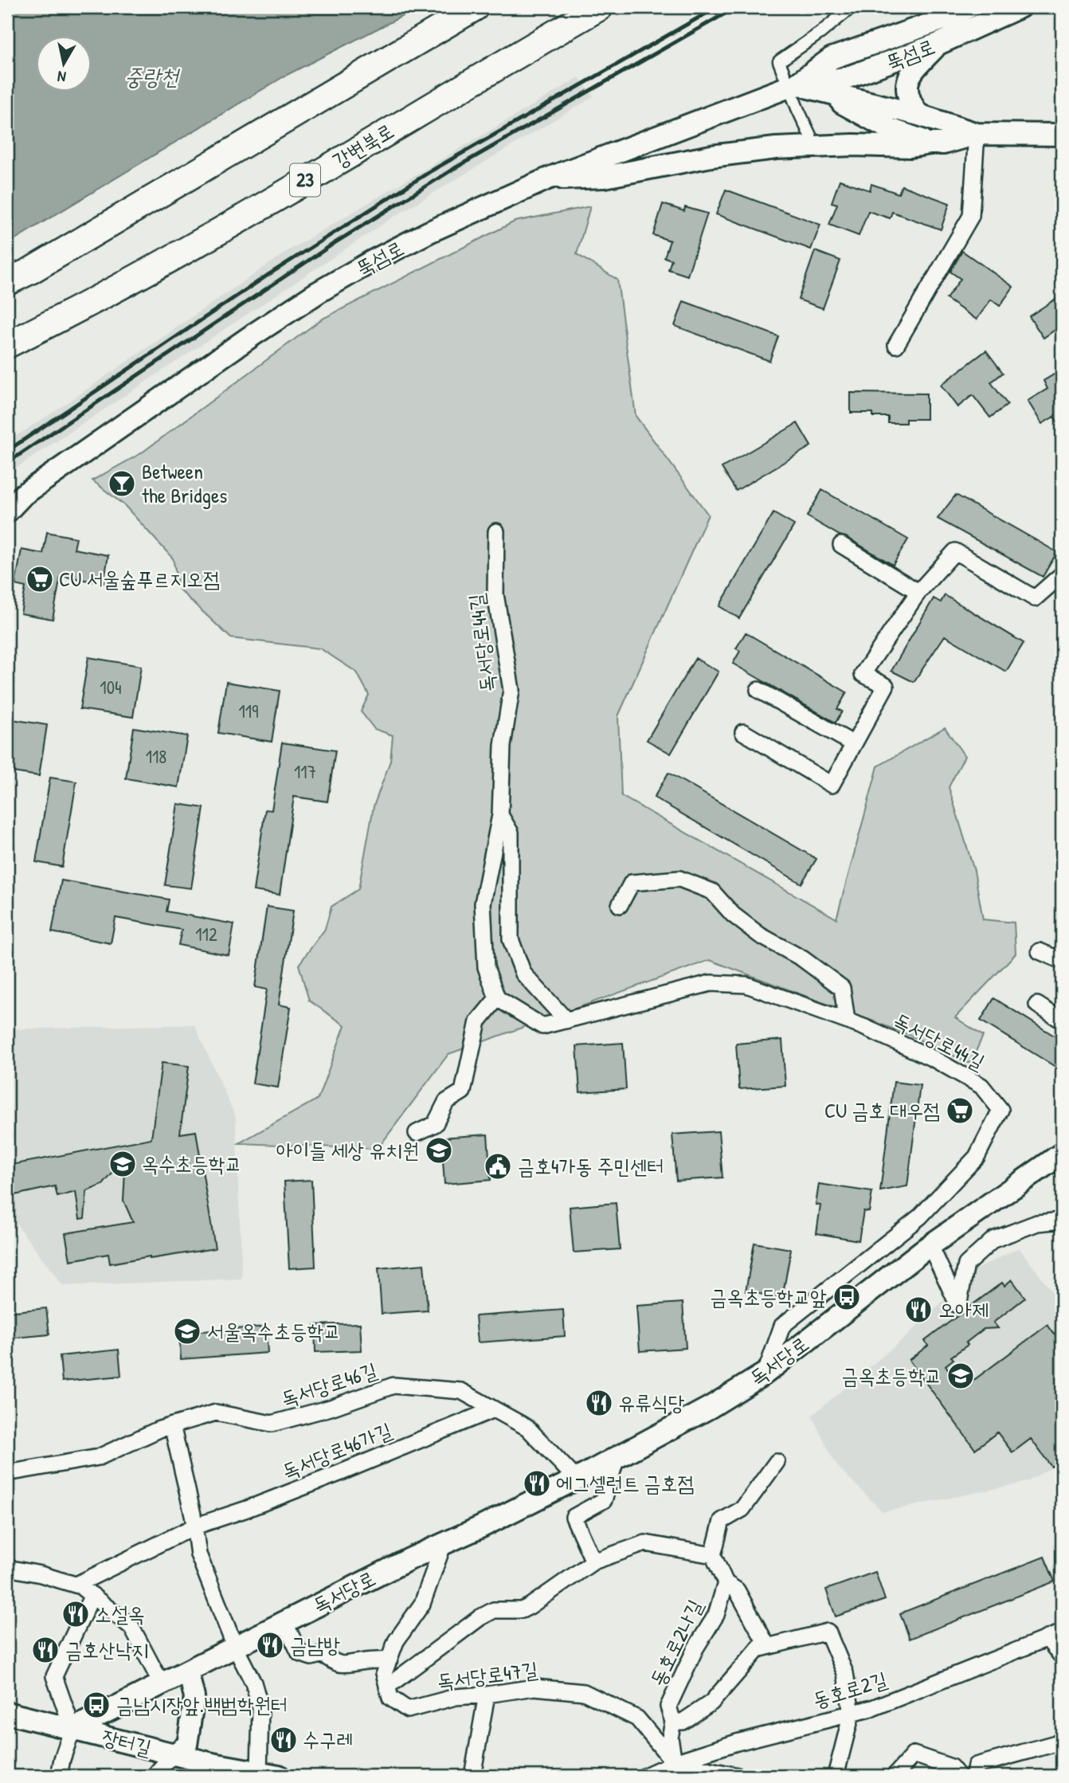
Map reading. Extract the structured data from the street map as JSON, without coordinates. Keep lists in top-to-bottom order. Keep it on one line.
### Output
{"streets":{"highway":["강변북로","23"],"main road":["뚝섬로","독서당로","장터길"],"street":["독서당로44길","독서당로46길","독서당로46가길","동호로2나길","독서당로47길","동호로2길"]},"crossings":[["독서당로44길","독서당로"],["독서당로","독서당로46길"],["독서당로","장터길"],["독서당로46길","독서당로46가길"],["동호로2나길","독서당로47길"],["동호로2나길","동호로2길"],["독서당로47길","동호로2길"]],"water":["중랑천"],"places":{"bar":["Between the Bridges"],"supermarket":["CU 서울숲푸르지오점","CU 금호 대우점"],"school or university":["아이들 세상 유치원","옥수초등학교","서울옥수초등학교","금옥초등학교"],"public building":["금호4가동 주민센터"],"bus stop":["금옥초등학교앞","금남시장앞.백범학원터"],"restaurant":["오아제","유류식당","에그셀런트 금호점","소설옥","금남방","금호산낙지","수구레"]},"house_numbers":["104","119","118","117","112"],"north":"bottom"}
